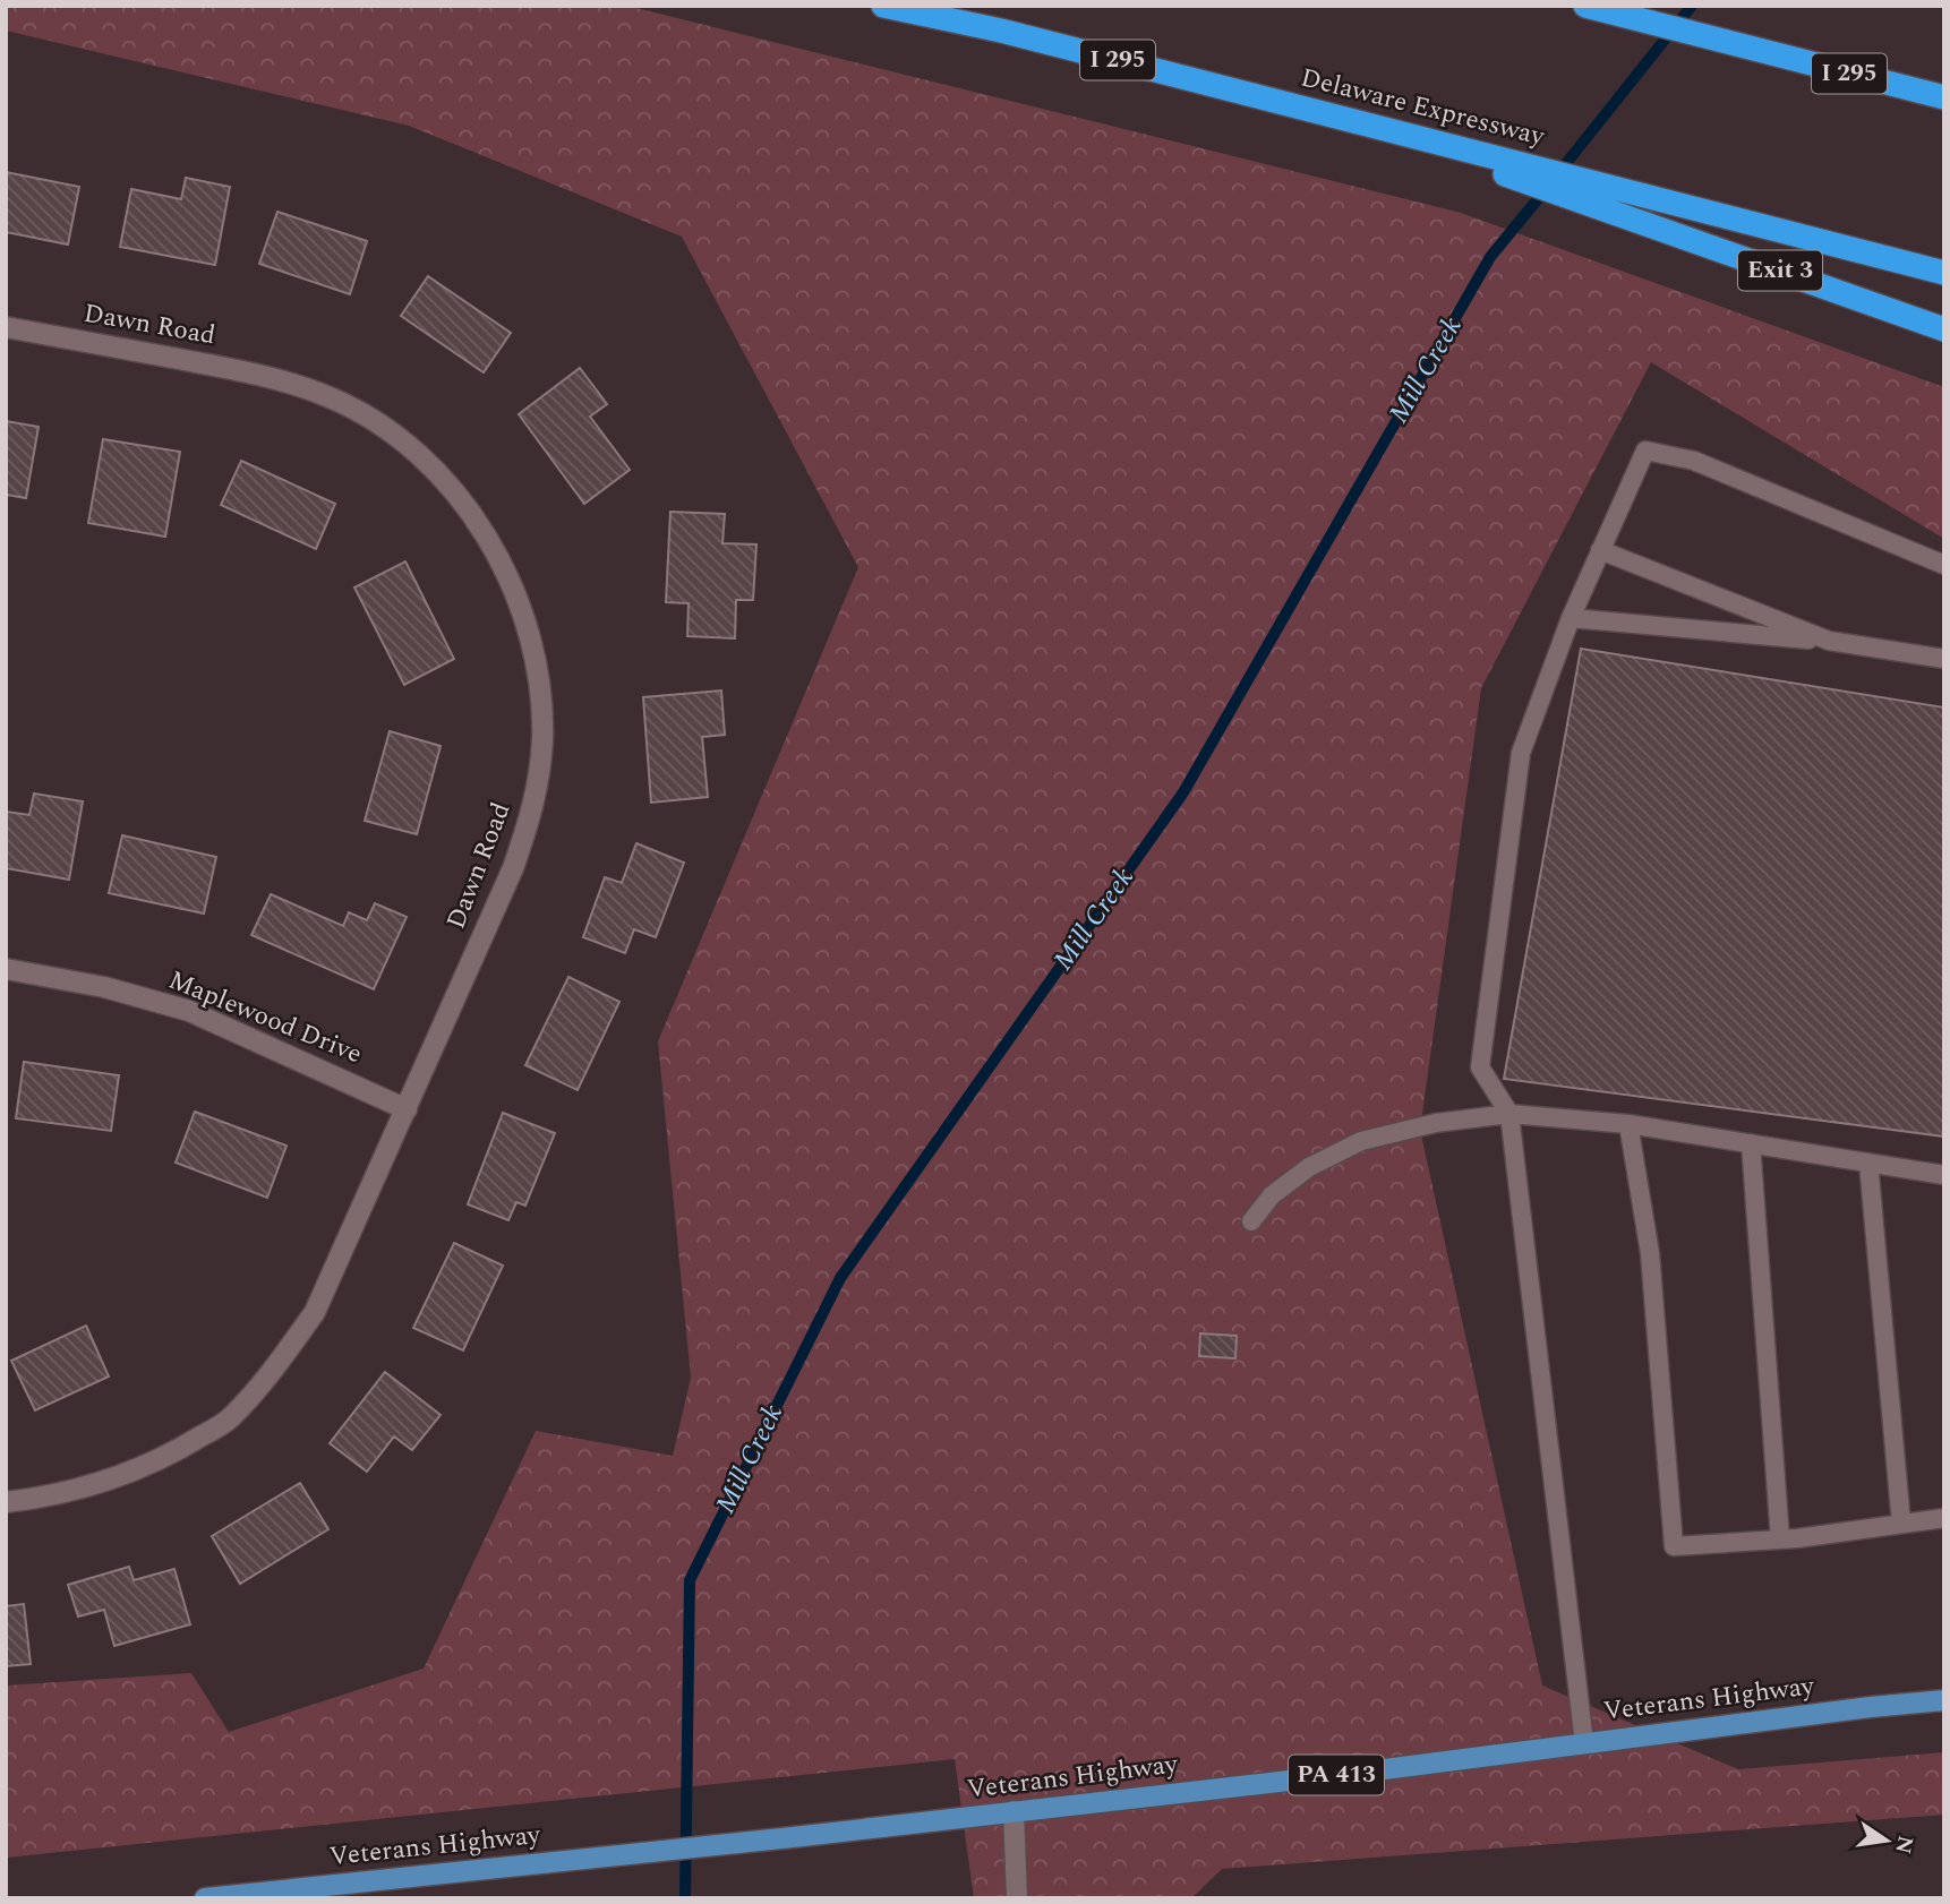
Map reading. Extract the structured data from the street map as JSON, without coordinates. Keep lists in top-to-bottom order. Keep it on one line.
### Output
{"streets":{"highway":["I 295","Delaware Expressway","Exit 3"],"main road":["Veterans Highway","PA 413"],"street":["Dawn Road","Maplewood Drive"]},"crossings":[["Delaware Expressway","Exit 3"],["Dawn Road","Maplewood Drive"]],"water":["Mill Creek"],"north":"right"}
